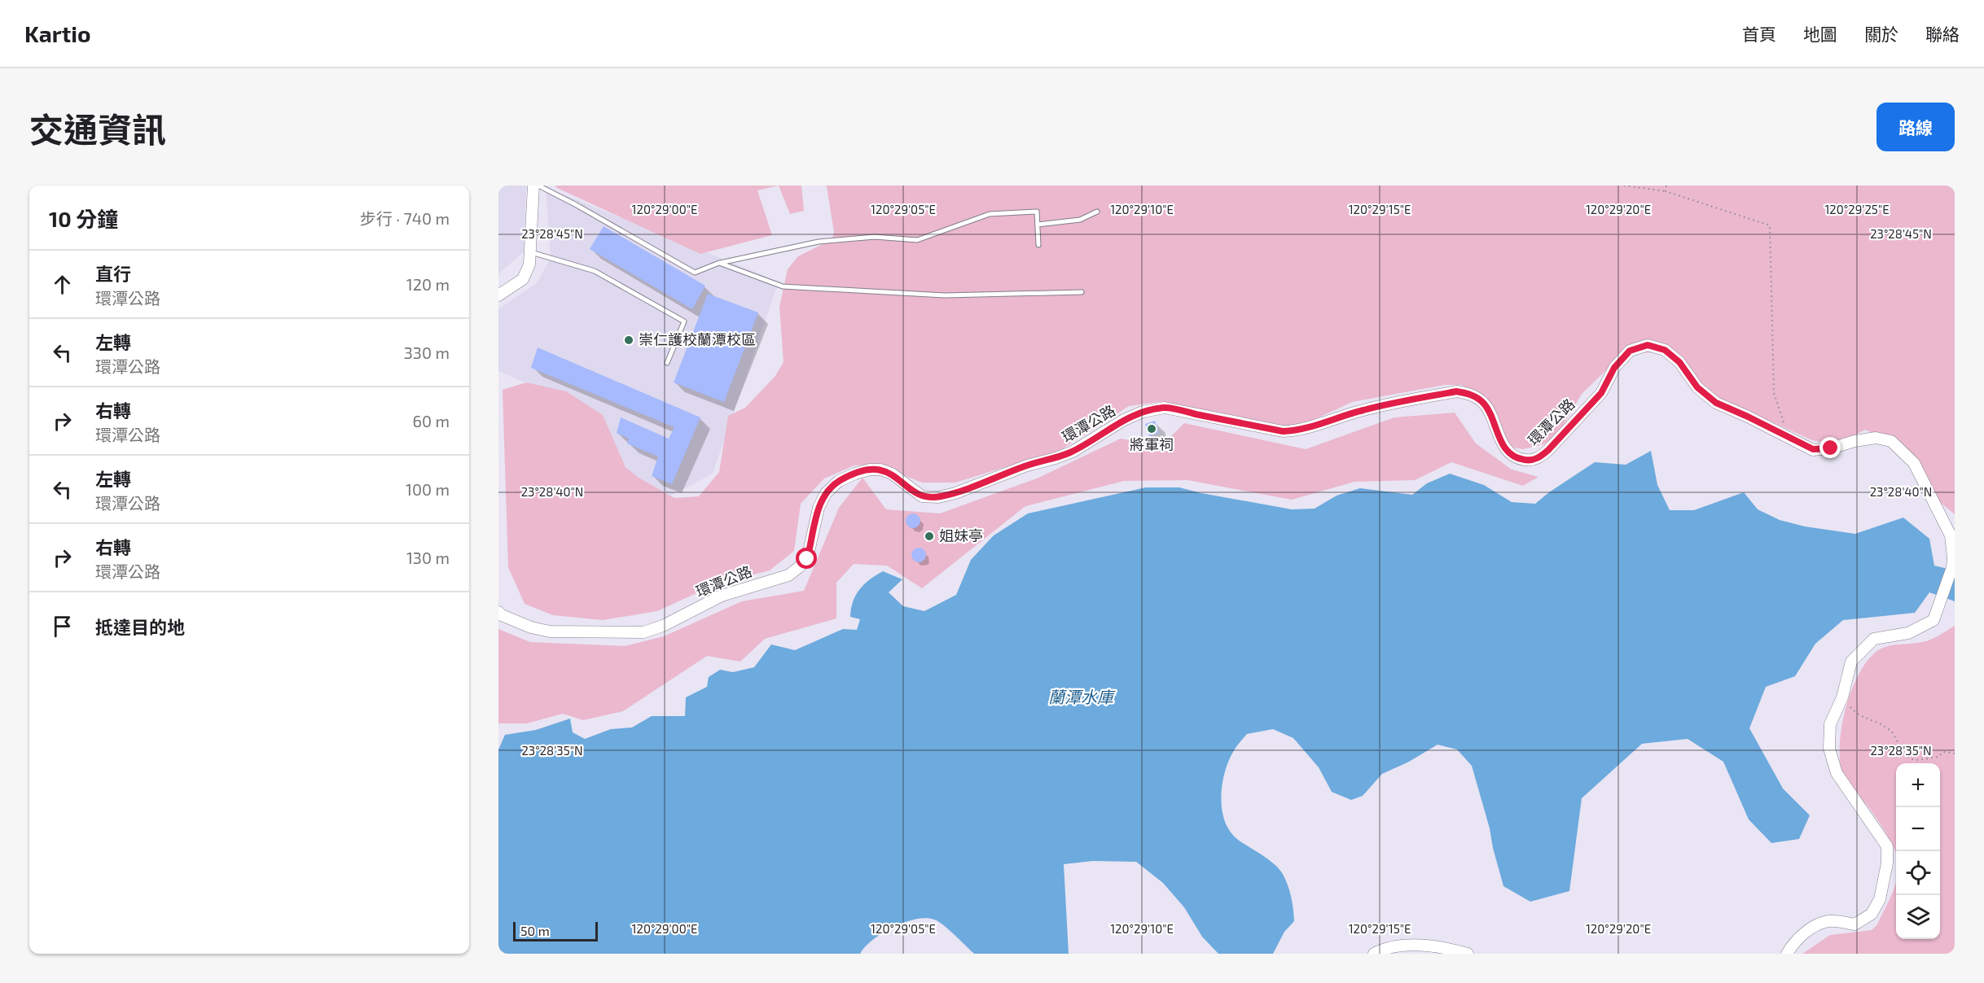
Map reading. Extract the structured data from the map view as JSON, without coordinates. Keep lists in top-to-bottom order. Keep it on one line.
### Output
{"streets":{"street":["環潭公路"]},"water":["蘭潭水庫"],"places":["崇仁護校蘭潭校區","將軍祠","姐妹亭"],"scale_bar":"50 m","page":{"header":"Kartio","nav":["首頁","地圖","關於","聯絡"],"title":"交通資訊","buttons":"路線","heading":["10 分鐘","步行 · 740 m"],"list":[["直行","環潭公路","120 m"],["左轉","環潭公路","330 m"],["右轉","環潭公路","60 m"],["左轉","環潭公路","100 m"],["右轉","環潭公路","130 m"],"抵達目的地"],"map_buttons":["+","−"],"scale":"50 m"},"coordinates":["120°29'00\"E","120°29'05\"E","120°29'10\"E","120°29'15\"E","120°29'20\"E","120°29'25\"E","23°28'45\"N","23°28'40\"N","23°28'35\"N"]}
